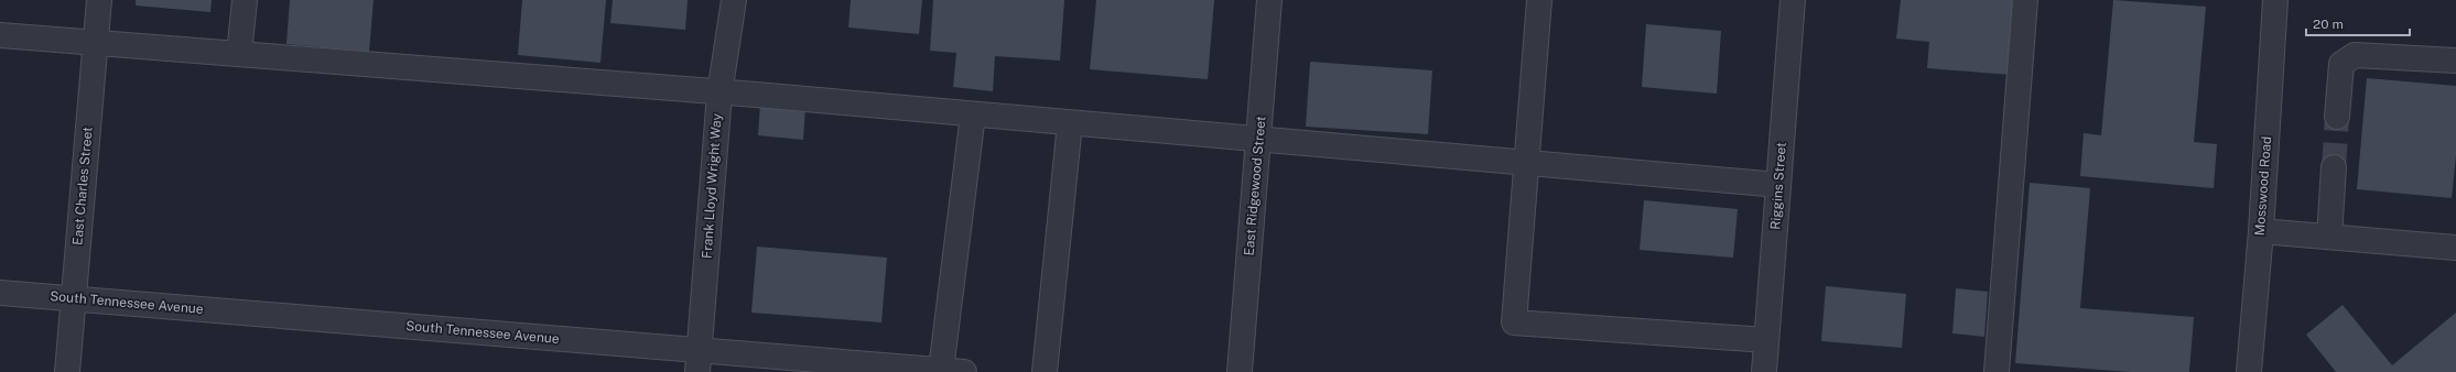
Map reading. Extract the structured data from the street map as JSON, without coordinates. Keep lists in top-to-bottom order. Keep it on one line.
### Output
{"streets":{"street":["East Charles Street","Frank Lloyd Wright Way","East Ridgewood Street","Riggins Street","Mosswood Road","South Tennessee Avenue"]},"crossings":[["East Charles Street","South Tennessee Avenue"],["Frank Lloyd Wright Way","South Tennessee Avenue"]],"scale_bar":"20 m"}
